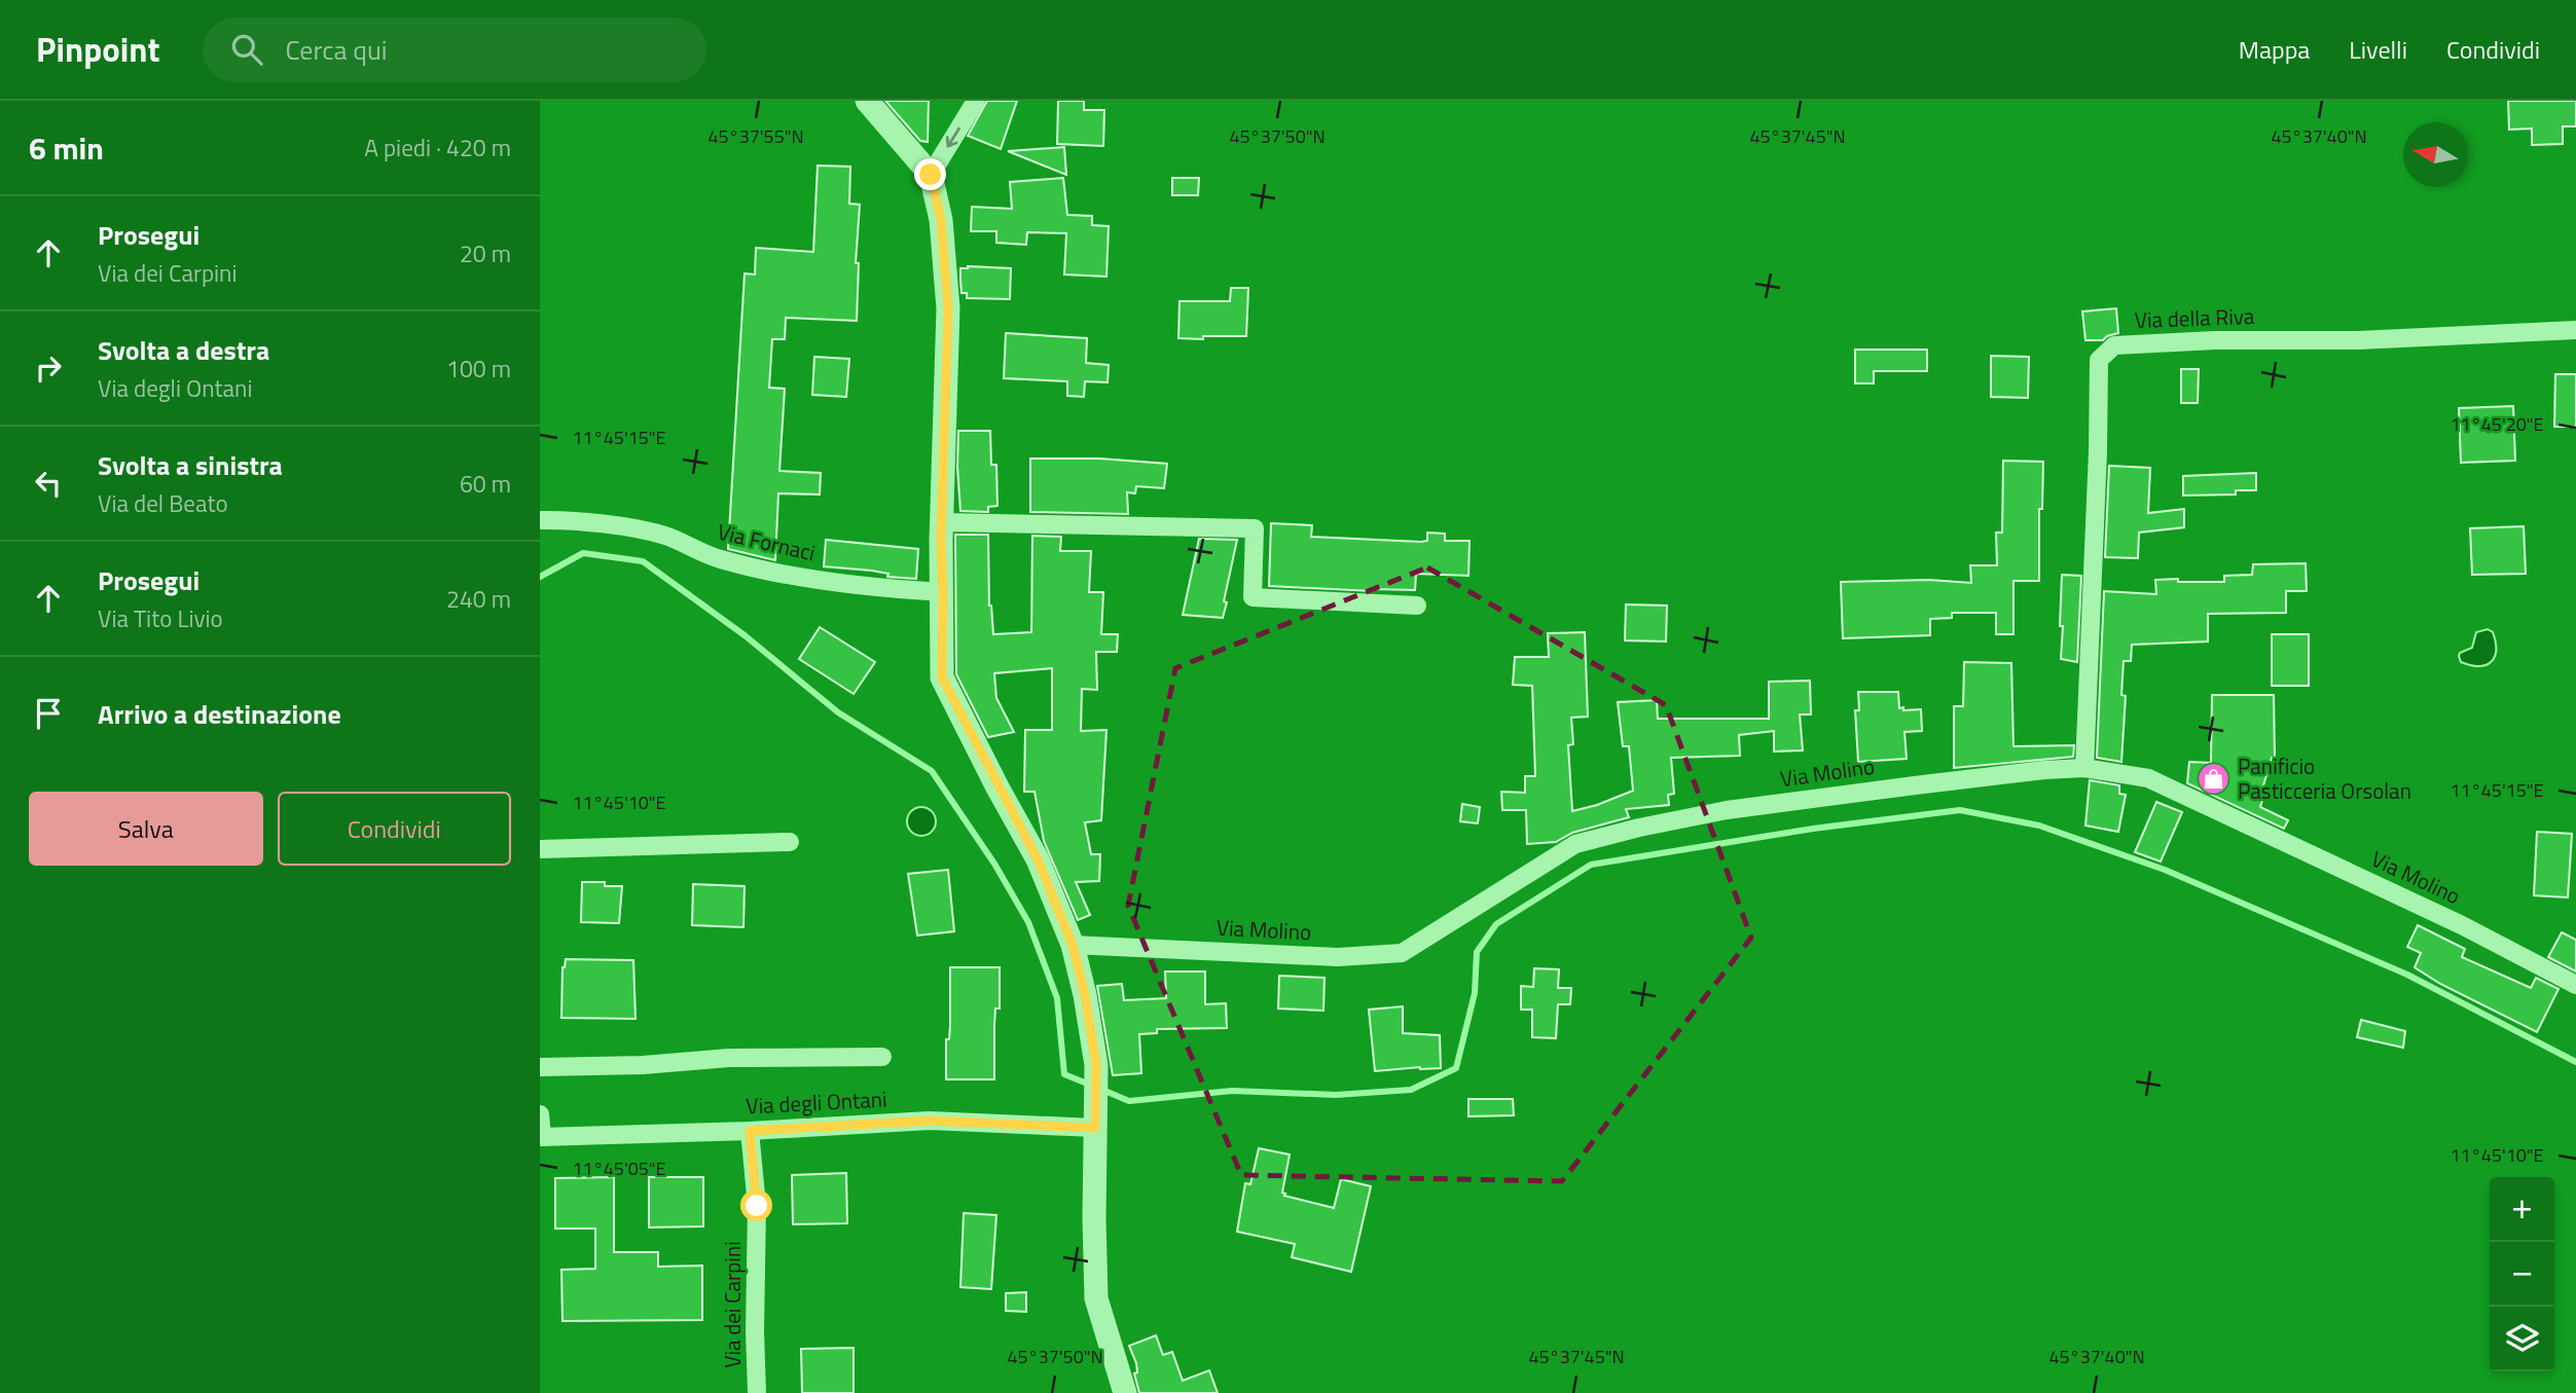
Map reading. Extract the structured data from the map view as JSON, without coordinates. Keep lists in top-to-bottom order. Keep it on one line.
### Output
{"streets":{"street":["Via della Riva","Via Fornaci","Via Molino","Via degli Ontani","Via dei Carpini"]},"crossings":[["Via della Riva","Via Molino"],["Via degli Ontani","Via dei Carpini"]],"places":{"shop":["Panificio Pasticceria Orsolan"]},"north":"left","page":{"header":"Pinpoint","search":"Cerca qui","nav":["Mappa","Livelli","Condividi"],"heading":["6 min","A piedi · 420 m"],"list":[["Prosegui","Via dei Carpini","20 m"],["Svolta a destra","Via degli Ontani","100 m"],["Svolta a sinistra","Via del Beato","60 m"],["Prosegui","Via Tito Livio","240 m"],"Arrivo a destinazione"],"buttons":["Salva","Condividi"],"map_buttons":["+","−"]},"coordinates":["45°37'55\"N","45°37'50\"N","45°37'45\"N","45°37'40\"N","11°45'20\"E","11°45'15\"E","11°45'10\"E","11°45'05\"E"]}
